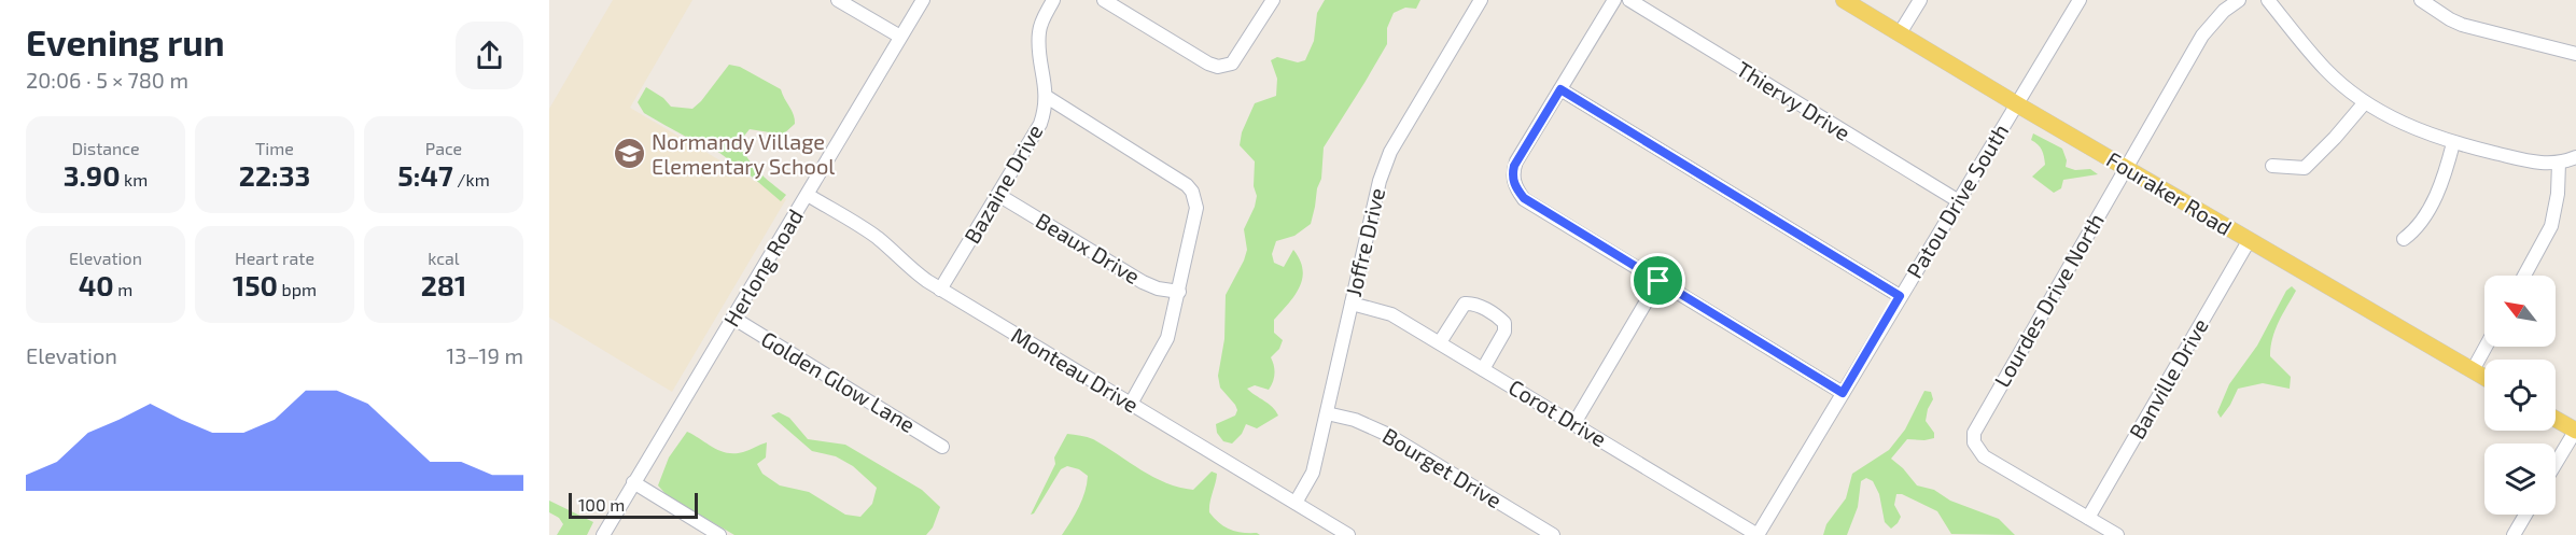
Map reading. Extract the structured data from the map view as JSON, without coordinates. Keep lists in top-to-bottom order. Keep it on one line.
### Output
{"streets":{"main road":["Fouraker Road"],"street":["Thiervy Drive","Bazaine Drive","Patou Drive South","Joffre Drive","Beaux Drive","Herlong Road","Lourdes Drive North","Monteau Drive","Banville Drive","Golden Glow Lane","Corot Drive","Bourget Drive"]},"crossings":[["Thiervy Drive","Patou Drive South"],["Bazaine Drive","Beaux Drive"],["Bazaine Drive","Monteau Drive"],["Fouraker Road","Patou Drive South"],["Fouraker Road","Lourdes Drive North"],["Fouraker Road","Banville Drive"],["Patou Drive South","Corot Drive"],["Joffre Drive","Monteau Drive"],["Joffre Drive","Corot Drive"],["Joffre Drive","Bourget Drive"],["Herlong Road","Monteau Drive"],["Herlong Road","Golden Glow Lane"],["Lourdes Drive North","Banville Drive"]],"places":{"school or university":["Normandy Village Elementary School"]},"scale_bar":"100 m","north":"top left","page":{"heading":["Evening run","20:06 · 5 × 780 m"],"stats":[["Distance","3.90 km"],["Time","22:33"],["Pace","5:47 /km"],["Elevation","40 m"],["Heart rate","150 bpm"],["kcal","281"]],"chart":["Elevation","13–19 m"],"scale":"100 m"}}
